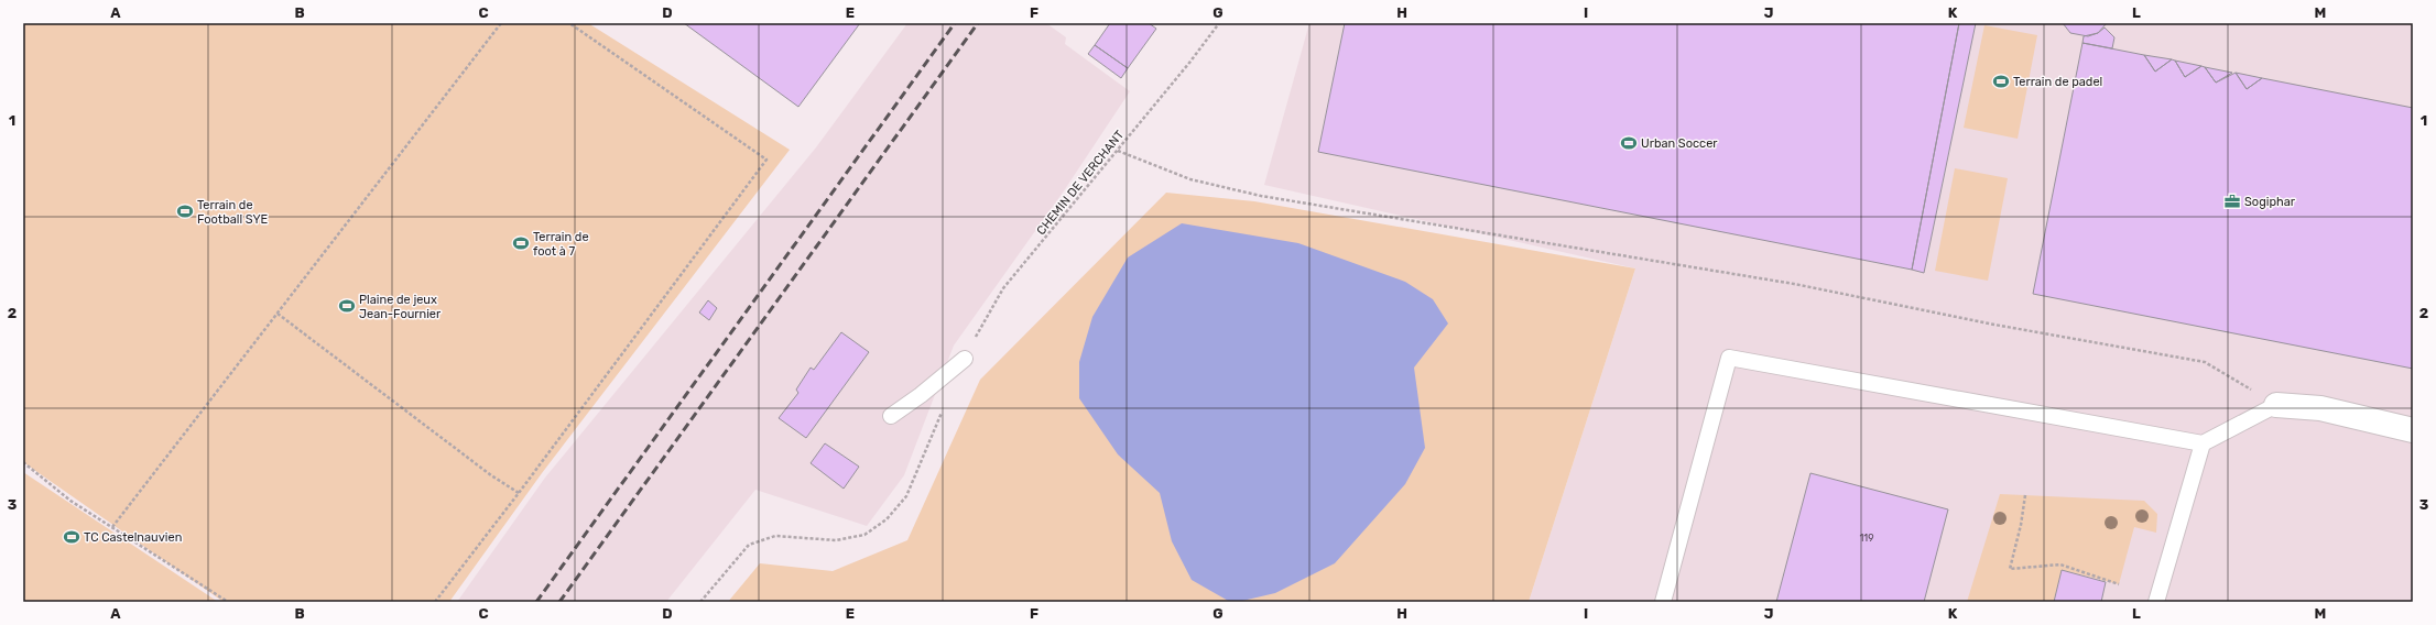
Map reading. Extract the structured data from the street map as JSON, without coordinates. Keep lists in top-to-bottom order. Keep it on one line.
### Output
{"streets":{"path":["CHEMIN DE VERCHANT"]},"places":{"sports":["Terrain de padel","Urban Soccer","Terrain de Football SYE","Terrain de foot à 7","Plaine de jeux Jean-Fournier","TC Castelnauvien"],"office":["Sogiphar"]},"house_numbers":["119"],"grid":{"columns":["A","B","C","D","E","F","G","H","I","J","K","L","M"],"rows":["1","2","3"]}}
